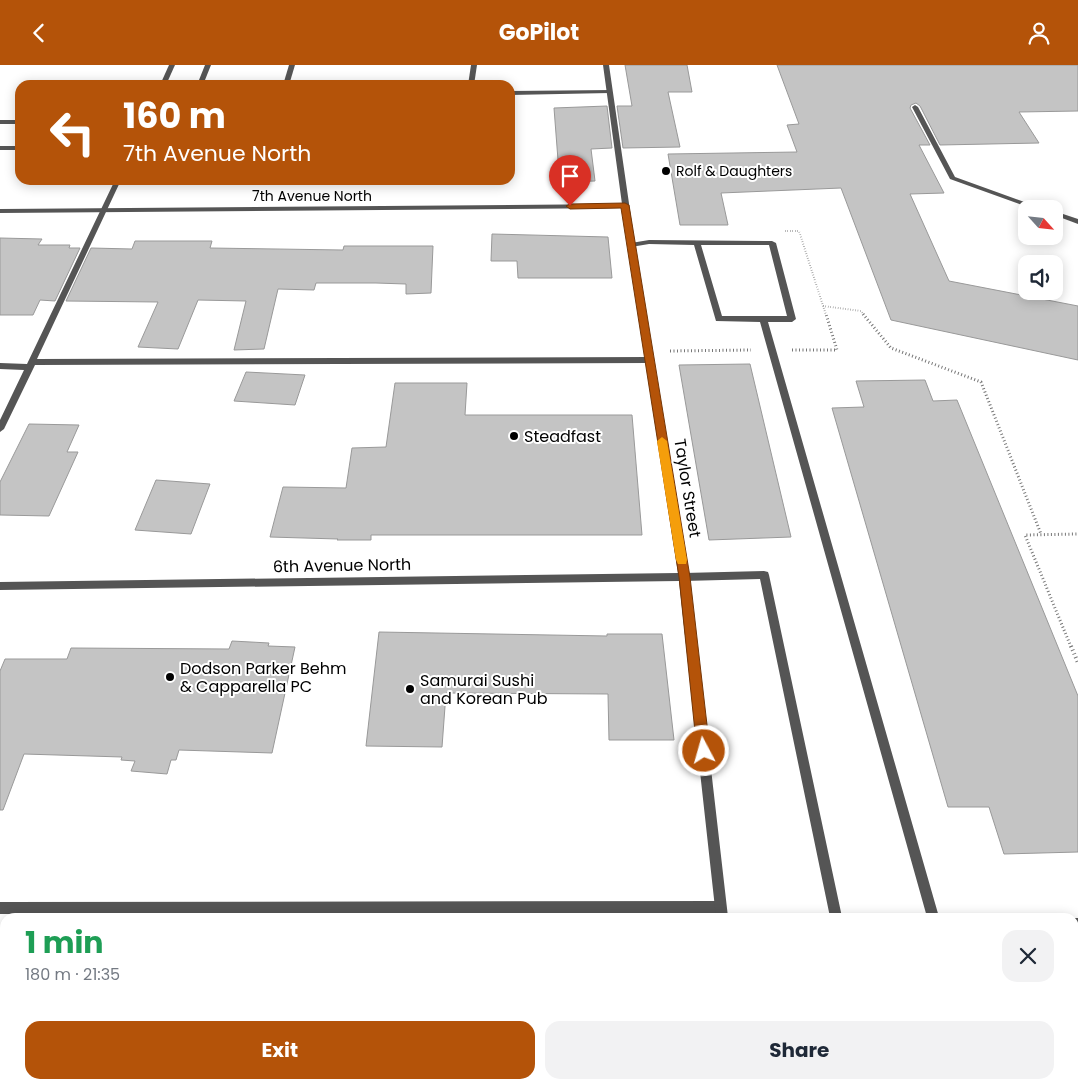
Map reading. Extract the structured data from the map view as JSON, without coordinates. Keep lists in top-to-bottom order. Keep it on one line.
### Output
{"streets":{"street":["7th Avenue North","Taylor Street","6th Avenue North"]},"crossings":[["7th Avenue North","Taylor Street"],["Taylor Street","6th Avenue North"]],"places":["Rolf & Daughters","Steadfast","Dodson Parker Behm & Capparella PC","Samurai Sushi and Korean Pub"],"north":"bottom right","page":{"header":"GoPilot","turn":["160 m","7th Avenue North"],"heading":["1 min","180 m · 21:35"],"buttons":["Exit","Share"]}}
